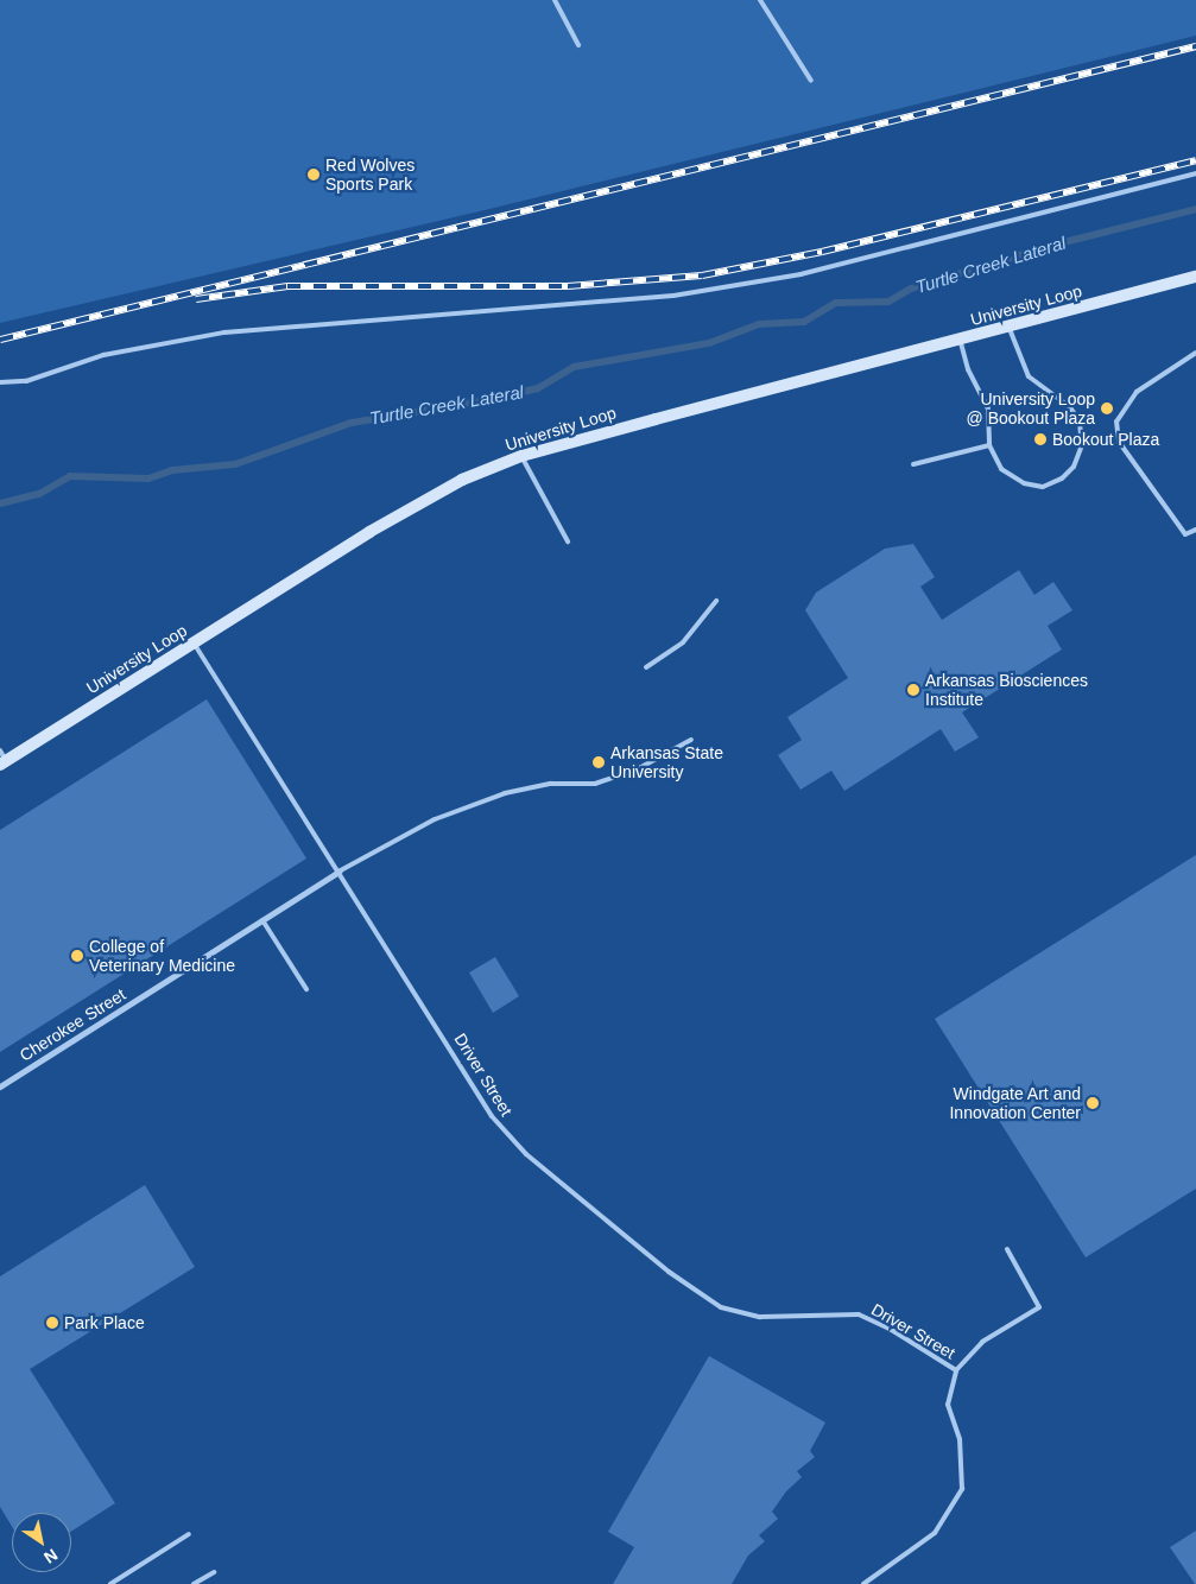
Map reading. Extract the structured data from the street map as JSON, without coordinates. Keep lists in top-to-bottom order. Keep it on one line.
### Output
{"streets":{"street":["University Loop","Cherokee Street"],"lane":["Driver Street"]},"crossings":[["University Loop","Driver Street"],["Cherokee Street","Driver Street"]],"water":["Turtle Creek Lateral"],"places":["Red Wolves Sports Park","University Loop @ Bookout Plaza","Bookout Plaza","Arkansas Biosciences Institute","Arkansas State University","College of Veterinary Medicine","Windgate Art and Innovation Center","Park Place"],"north":"bottom right"}
